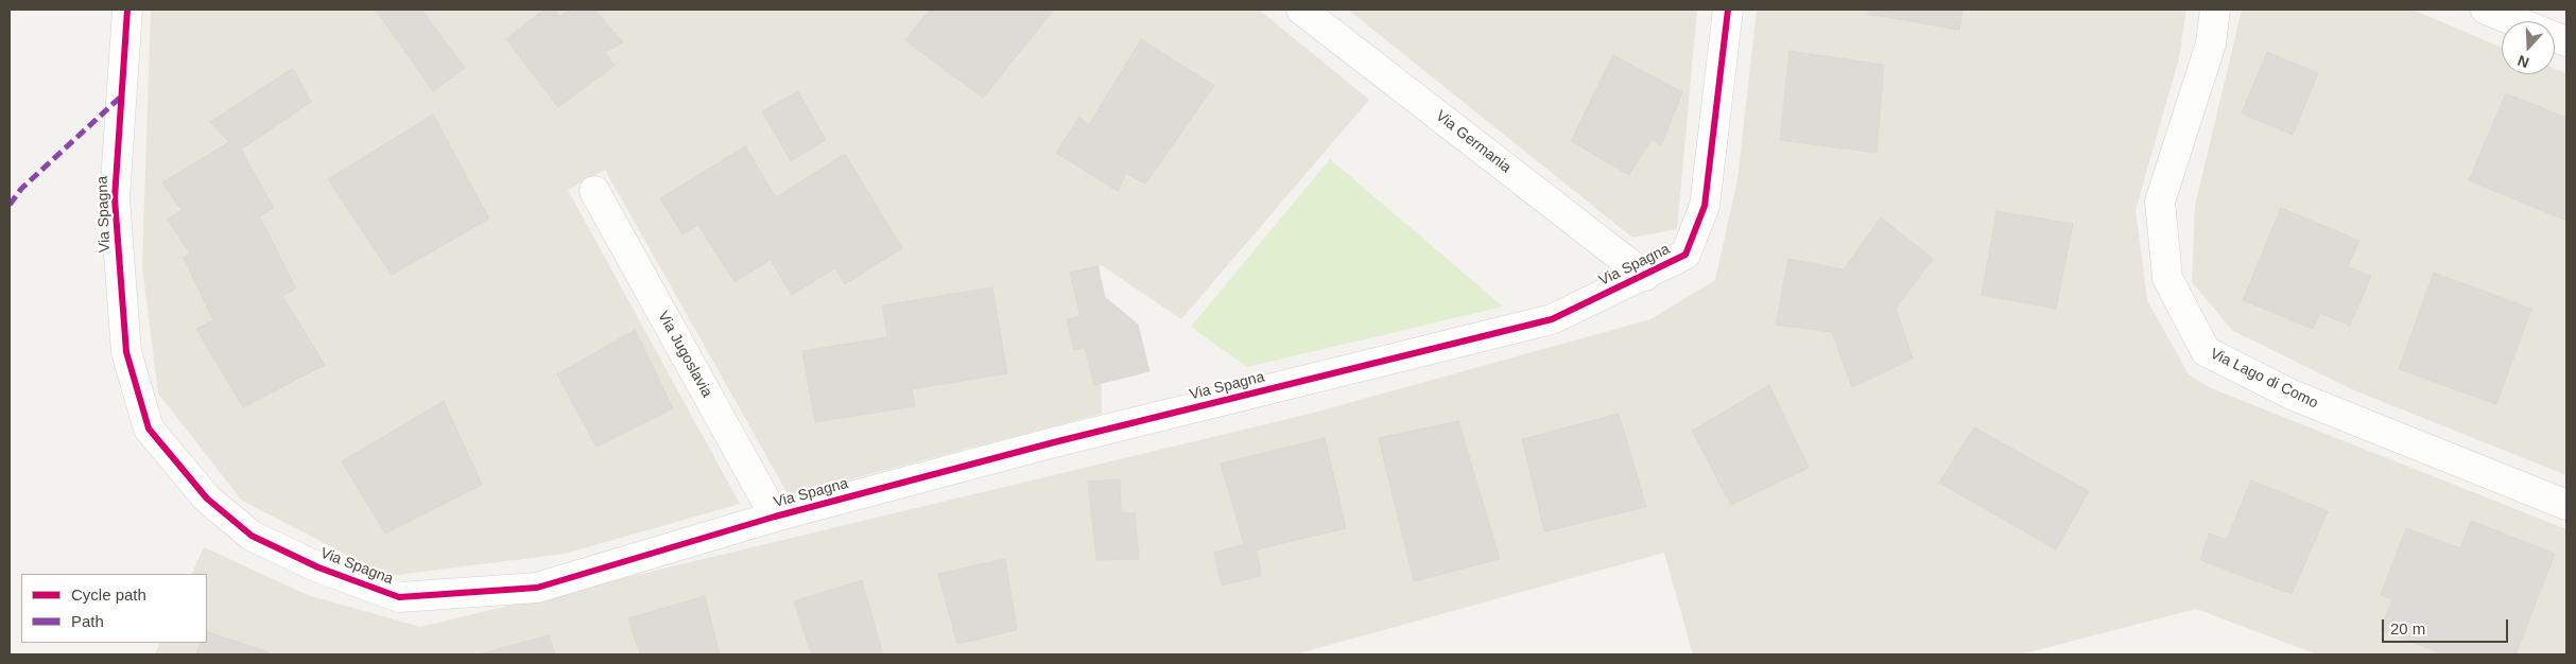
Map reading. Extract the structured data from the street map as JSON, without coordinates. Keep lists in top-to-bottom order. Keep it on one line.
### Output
{"streets":{"street":["Via Germania","Via Spagna","Via Jugoslavia","Via Lago di Como"]},"crossings":[["Via Germania","Via Spagna"],["Via Spagna","Via Jugoslavia"]],"legend":["Cycle path","Path"],"scale_bar":"20 m","north":"bottom"}
